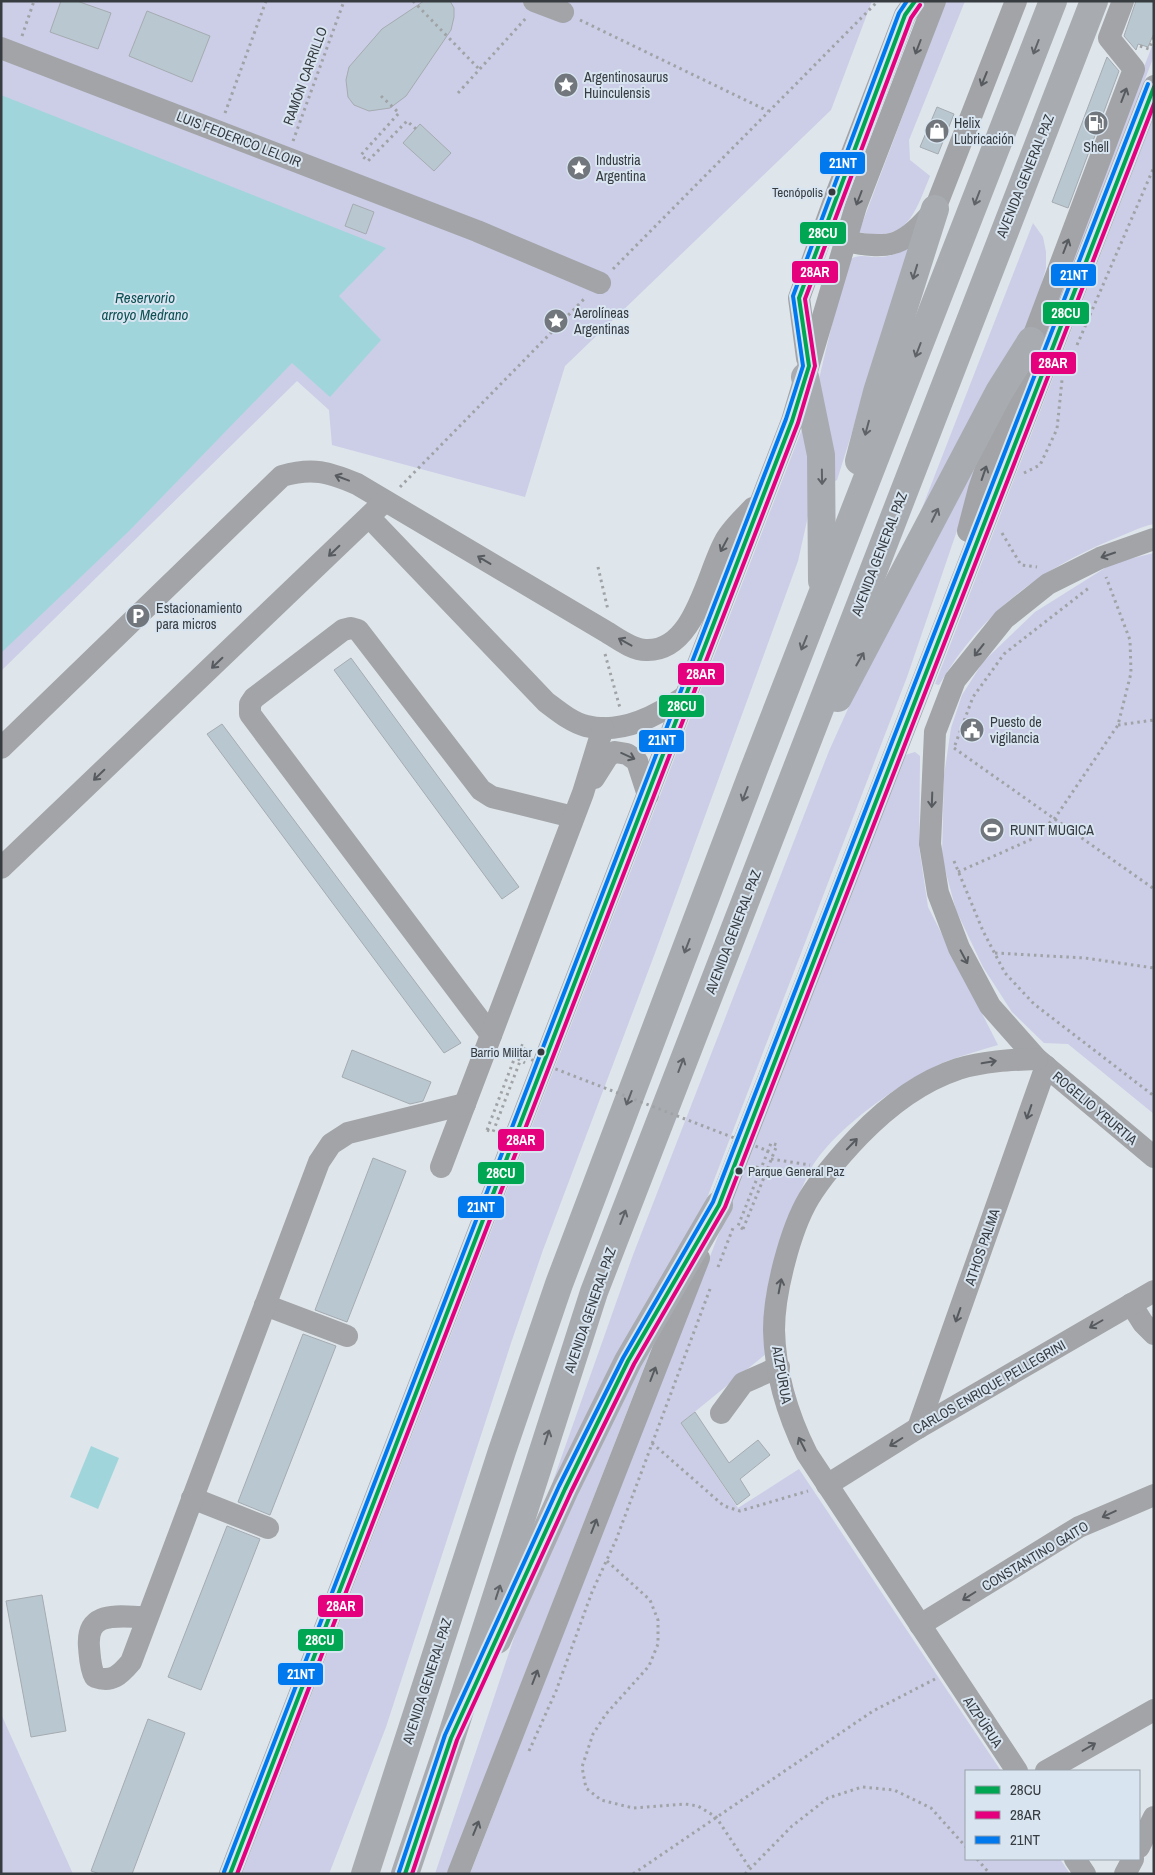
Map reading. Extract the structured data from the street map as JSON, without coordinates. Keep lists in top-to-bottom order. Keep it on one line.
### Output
{"streets":{"highway":["AVENIDA GENERAL PAZ"],"street":["LUIS FEDERICO LELOIR","ROGELIO YRURTIA","ATHOS PALMA","AIZPÚRUA","CARLOS ENRIQUE PELLEGRINI","CONSTANTINO GAITO"],"path":["RAMÓN CARRILLO"]},"crossings":[["RAMÓN CARRILLO","LUIS FEDERICO LELOIR"],["ROGELIO YRURTIA","ATHOS PALMA"],["ROGELIO YRURTIA","AIZPÚRUA"],["ATHOS PALMA","AIZPÚRUA"],["ATHOS PALMA","CARLOS ENRIQUE PELLEGRINI"],["AIZPÚRUA","CARLOS ENRIQUE PELLEGRINI"],["AIZPÚRUA","CONSTANTINO GAITO"]],"one_way":["ATHOS PALMA","CARLOS ENRIQUE PELLEGRINI"],"water":["Reservorio arroyo Medrano"],"places":{"place":["Argentinosaurus Huinculensis","Industria Argentina","Aerolíneas Argentinas"],"fuel station":["Shell"],"shop":["Helix Lubricación"],"other":["Tecnópolis","Barrio Militar","Parque General Paz"],"parking":["Estacionamiento para micros"],"public building":["Puesto de vigilancia"],"sports":["RUNIT MUGICA"]},"lines":["transit line 28CU","transit line 21NT","transit line 28AR"],"legend":["28CU","28AR","21NT"]}
